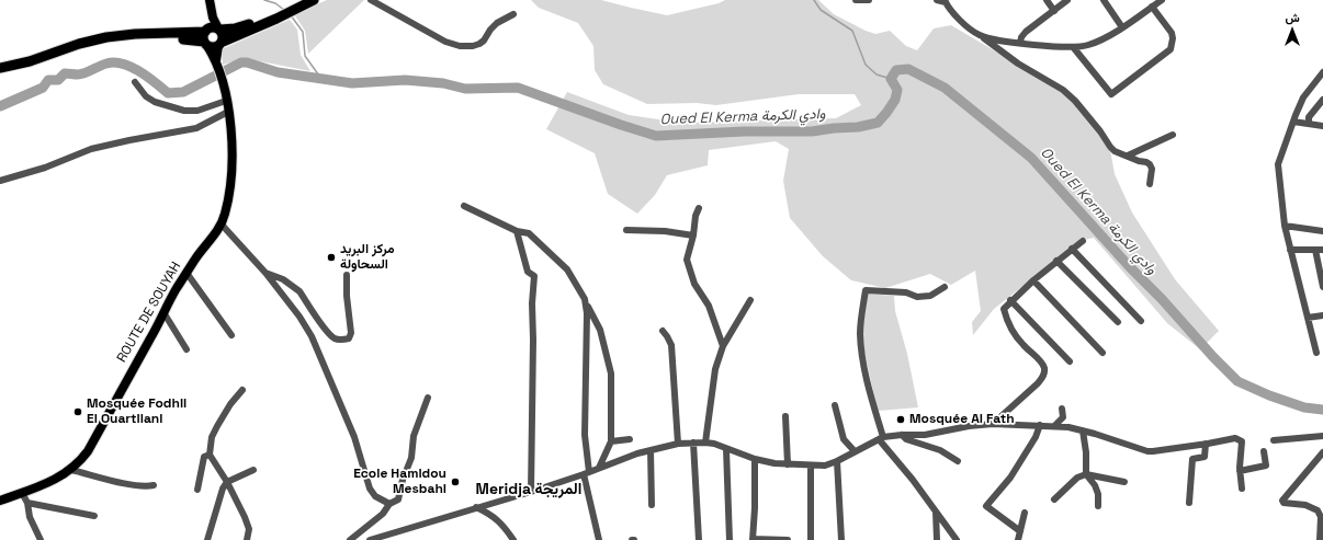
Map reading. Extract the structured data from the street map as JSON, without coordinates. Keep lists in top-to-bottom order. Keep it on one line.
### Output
{"streets":{"main road":["ROUTE DE SOUYAH"]},"districts":["Meridja المريجة"],"water":["Oued El Kerma وادي الكرمة"],"places":["مركز البريد السحاولة","Mosquée Fodhil El Ouartilani","Mosquée Al Fath","Ecole Hamidou Mesbahi"],"north":"top"}
